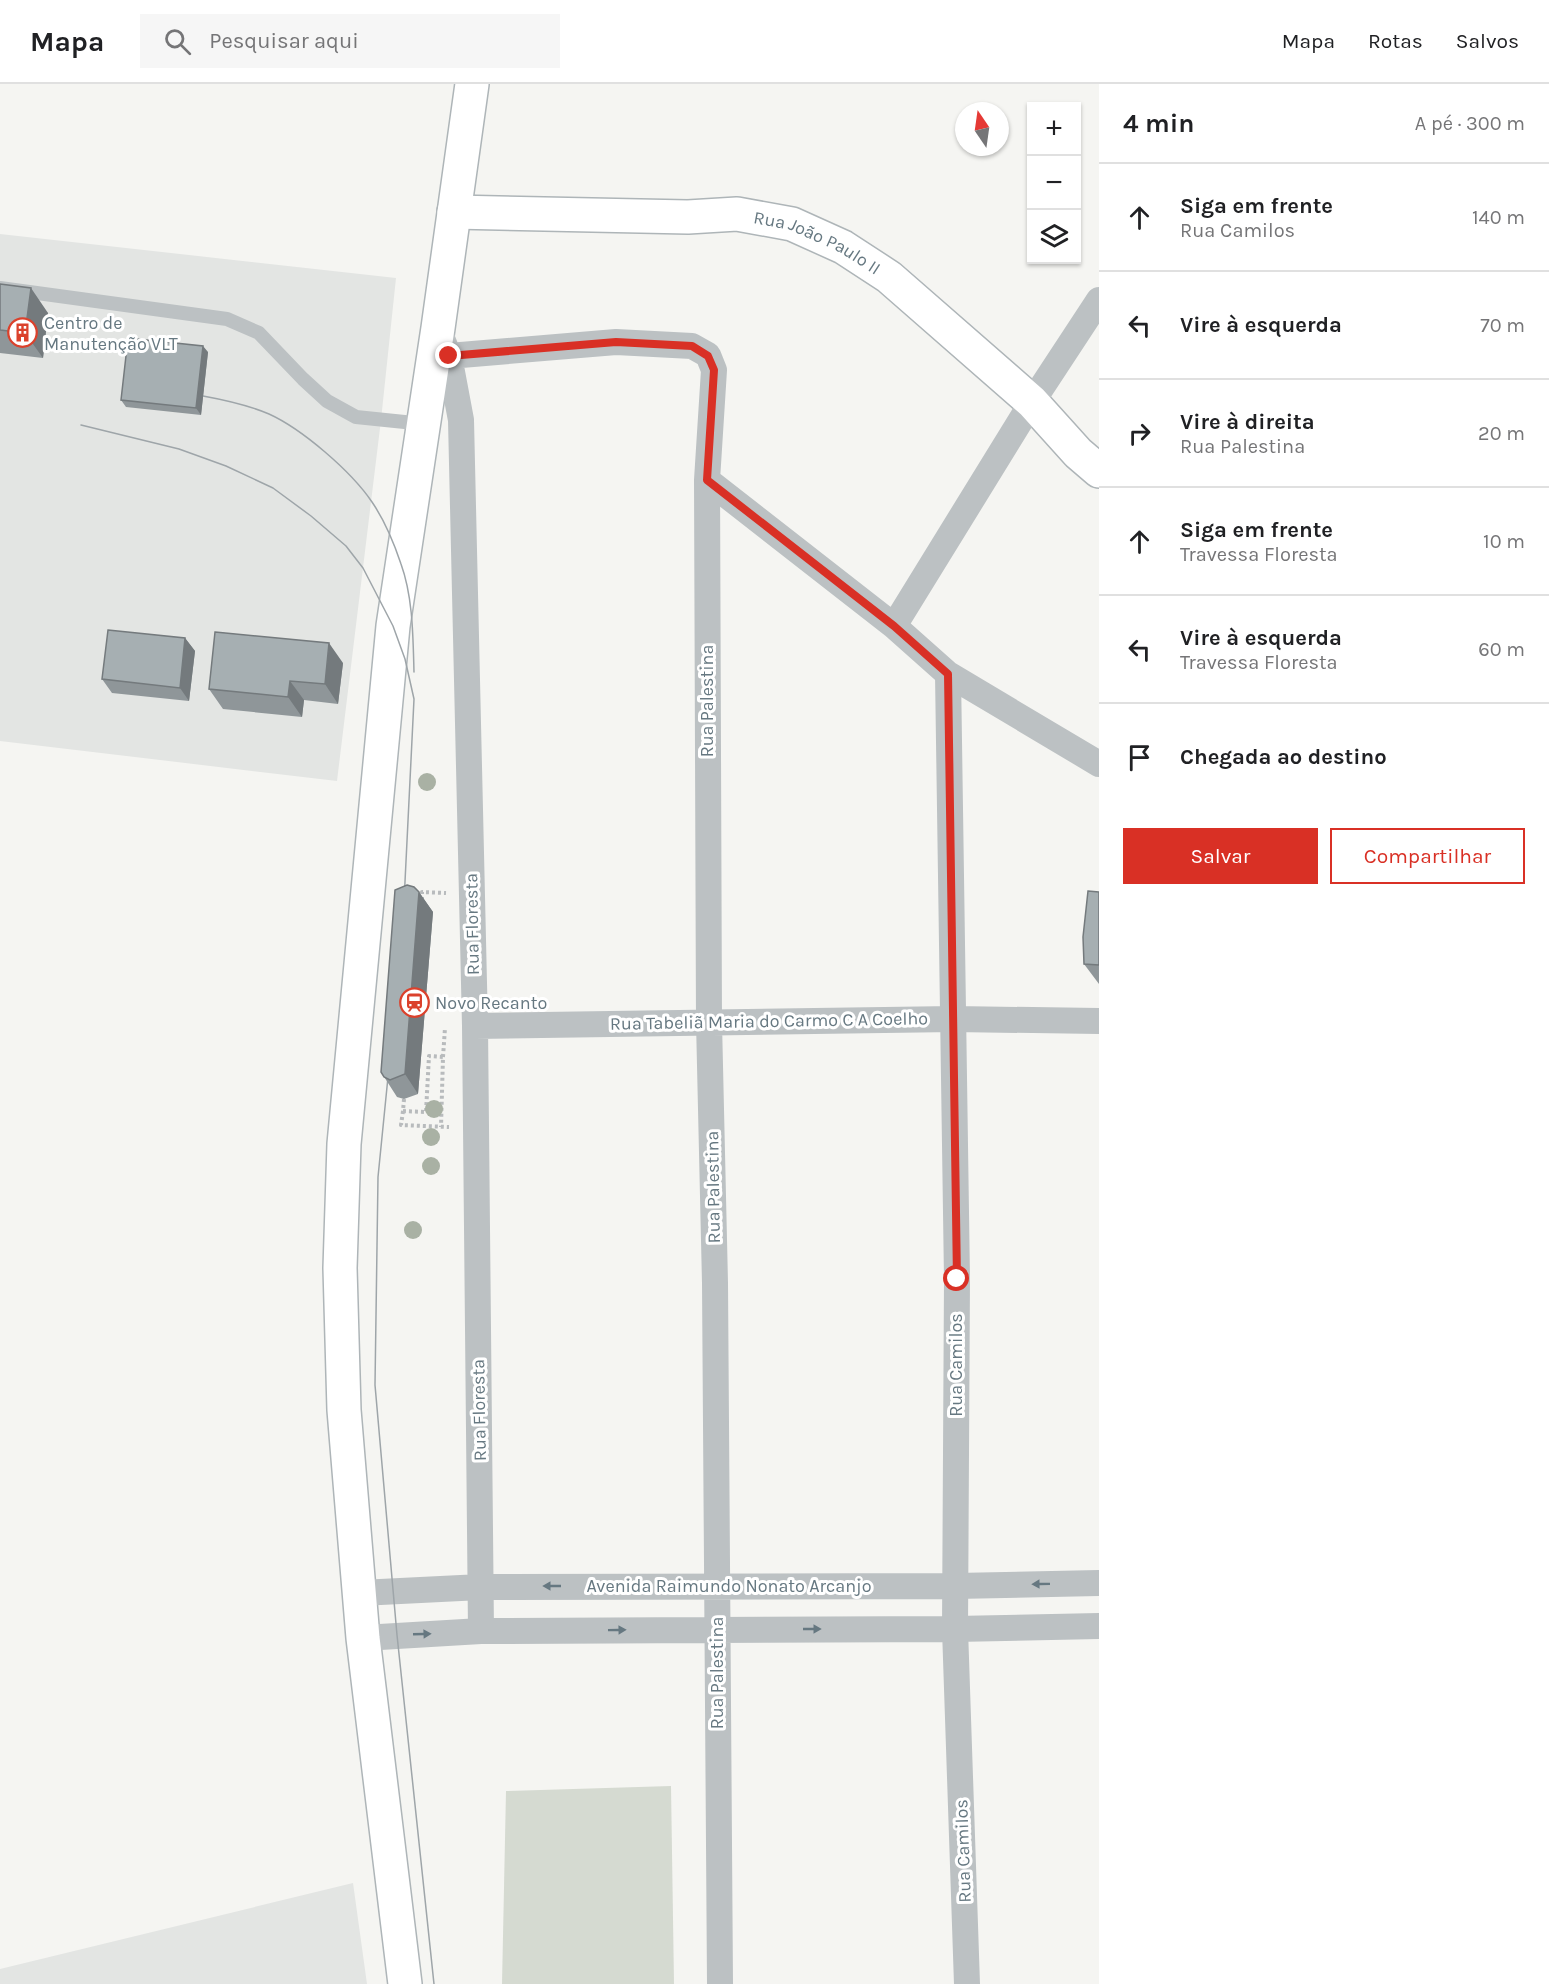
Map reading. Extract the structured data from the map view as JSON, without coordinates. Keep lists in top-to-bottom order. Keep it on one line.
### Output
{"streets":{"main road":["Rua João Paulo II"],"street":["Rua Palestina","Rua Floresta","Rua Tabeliã Maria do Carmo C A Coelho","Rua Camilos","Avenida Raimundo Nonato Arcanjo"]},"crossings":[["Rua Palestina","Rua Floresta"],["Rua Palestina","Rua Tabeliã Maria do Carmo C A Coelho"],["Rua Palestina","Avenida Raimundo Nonato Arcanjo"],["Rua Floresta","Rua Tabeliã Maria do Carmo C A Coelho"],["Rua Floresta","Avenida Raimundo Nonato Arcanjo"],["Rua Tabeliã Maria do Carmo C A Coelho","Rua Camilos"],["Rua Camilos","Avenida Raimundo Nonato Arcanjo"]],"places":{"building":["Centro de Manutenção VLT"],"station":["Novo Recanto"]},"north":"top","page":{"header":"Mapa","search":"Pesquisar aqui","nav":["Mapa","Rotas","Salvos"],"heading":["4 min","A pé · 300 m"],"map_buttons":["+","−"],"list":[["Siga em frente","Rua Camilos","140 m"],["Vire à esquerda","70 m"],["Vire à direita","Rua Palestina","20 m"],["Siga em frente","Travessa Floresta","10 m"],["Vire à esquerda","Travessa Floresta","60 m"],"Chegada ao destino"],"buttons":["Salvar","Compartilhar"]}}
